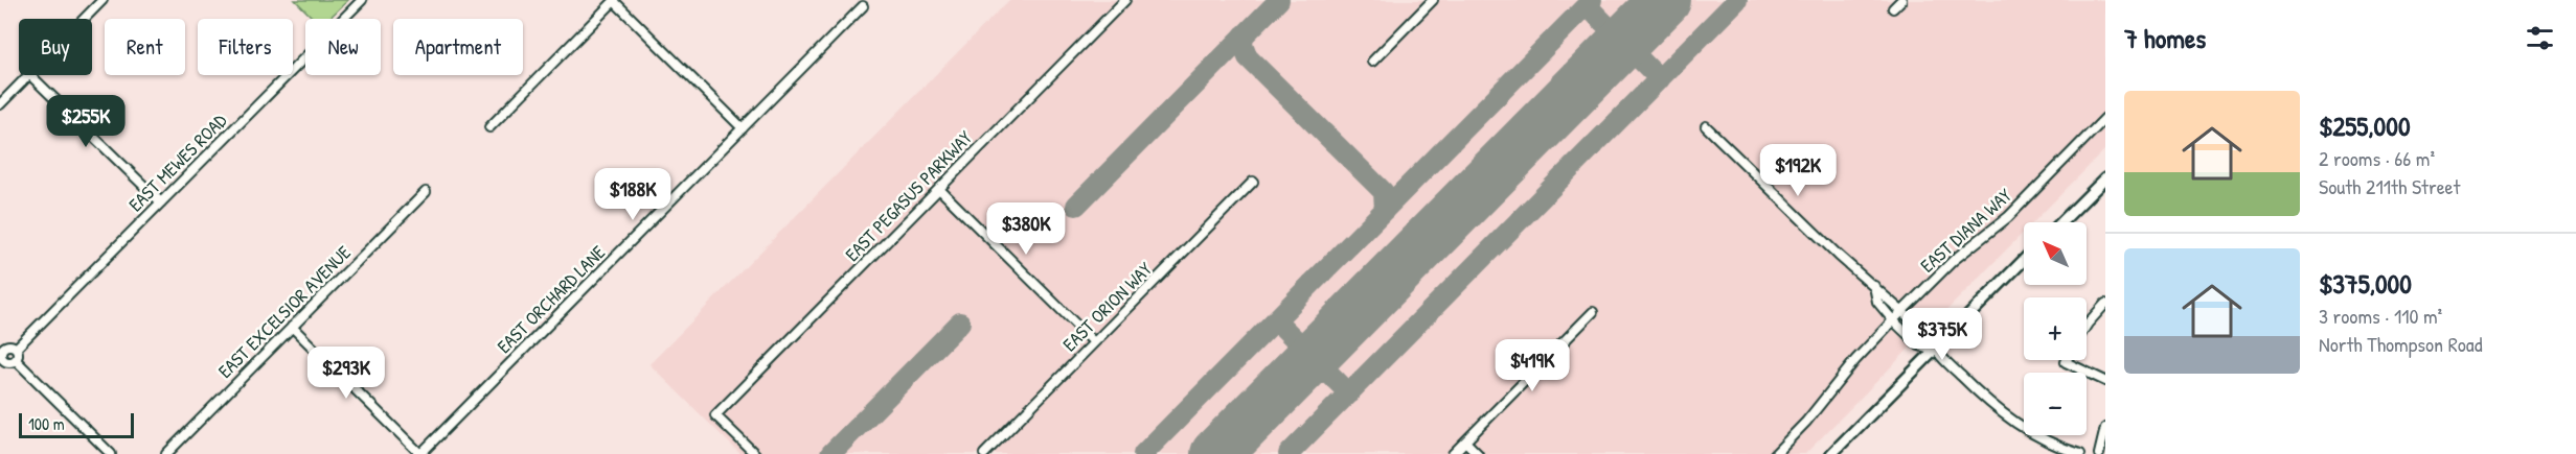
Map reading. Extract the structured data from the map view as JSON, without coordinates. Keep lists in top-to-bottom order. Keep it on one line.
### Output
{"streets":{"street":["EAST MEWES ROAD","EAST PEGASUS PARKWAY","EAST DIANA WAY","EAST ORCHARD LANE","EAST ORION WAY","EAST EXCELSIOR AVENUE"]},"scale_bar":"100 m","north":"top left","page":{"heading":"7 homes","chip":["Buy","Rent","Filters","New","Apartment"],"list":[{"name":"$255,000","note":"2 rooms · 66 m² · South 211th Street"},{"name":"$375,000","note":"3 rooms · 110 m² · North Thompson Road"}],"price":["$255K","$192K","$188K","$380K","$375K","$419K","$293K"],"map_buttons":["+","−"],"scale":"100 m"}}
